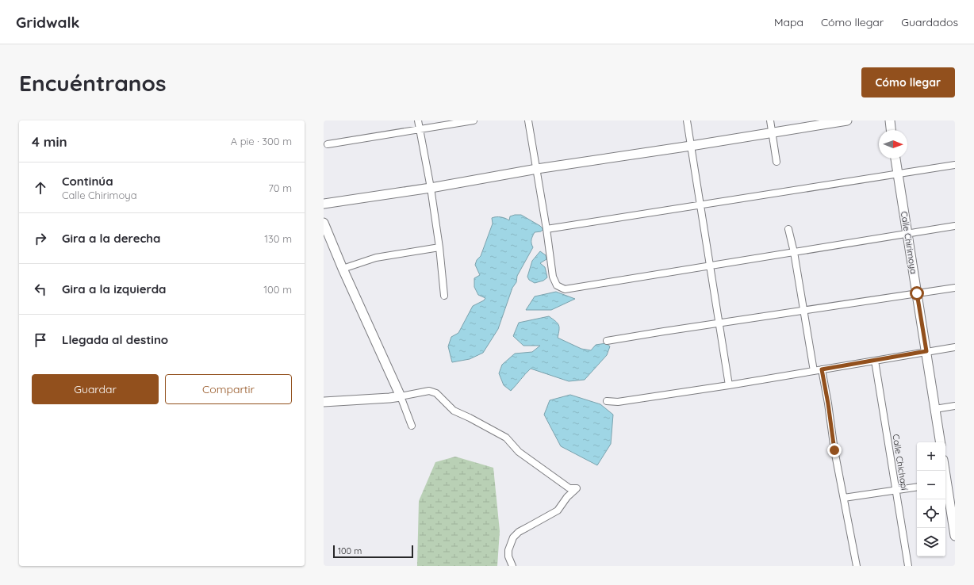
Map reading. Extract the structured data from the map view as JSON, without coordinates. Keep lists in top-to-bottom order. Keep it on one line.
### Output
{"streets":{"street":["Calle Chirimoya","Calle Chichapí"]},"scale_bar":"100 m","north":"right","page":{"header":"Gridwalk","nav":["Mapa","Cómo llegar","Guardados"],"buttons":["Cómo llegar",["Guardar","Compartir"]],"title":"Encuéntranos","heading":["4 min","A pie · 300 m"],"list":[["Continúa","Calle Chirimoya","70 m"],["Gira a la derecha","130 m"],["Gira a la izquierda","100 m"],"Llegada al destino"],"map_buttons":["+","−"],"scale":"100 m"}}
